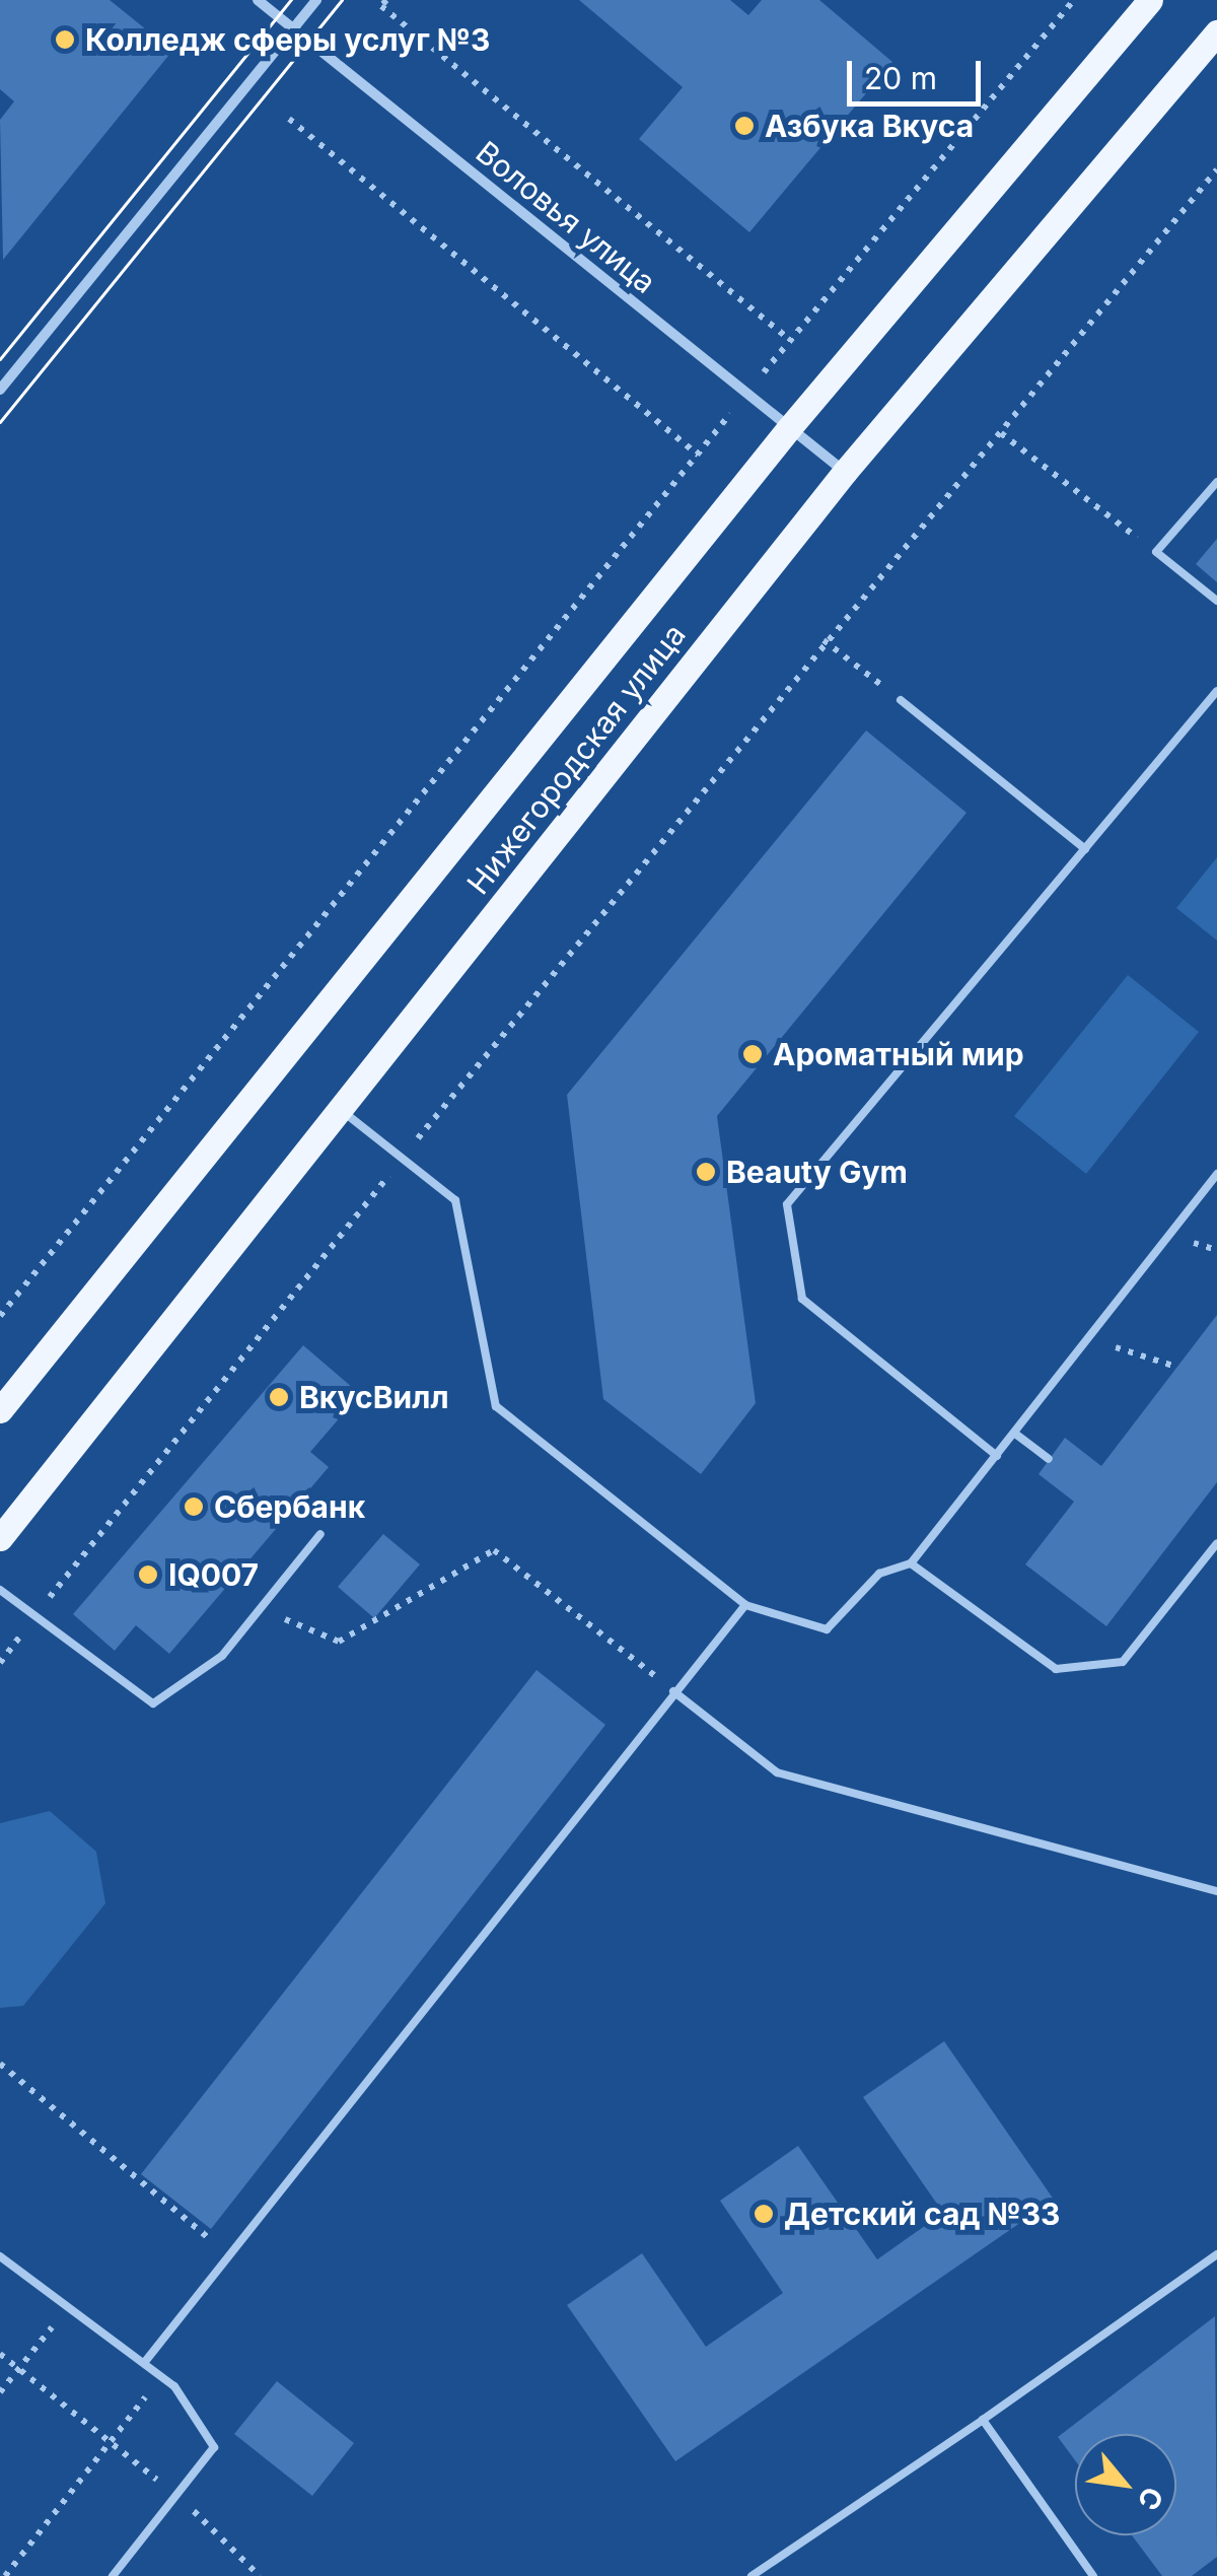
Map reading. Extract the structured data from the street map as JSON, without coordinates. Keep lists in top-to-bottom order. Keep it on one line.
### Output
{"streets":{"main road":["Нижегородская улица"],"street":["Воловья улица"]},"crossings":[["Воловья улица","Нижегородская улица"]],"places":["Колледж сферы услуг №3","Азбука Вкуса","Ароматный мир","Beauty Gym","ВкусВилл","Сбербанк","IQ007","Детский сад №33"],"scale_bar":"20 m","north":"bottom right"}
